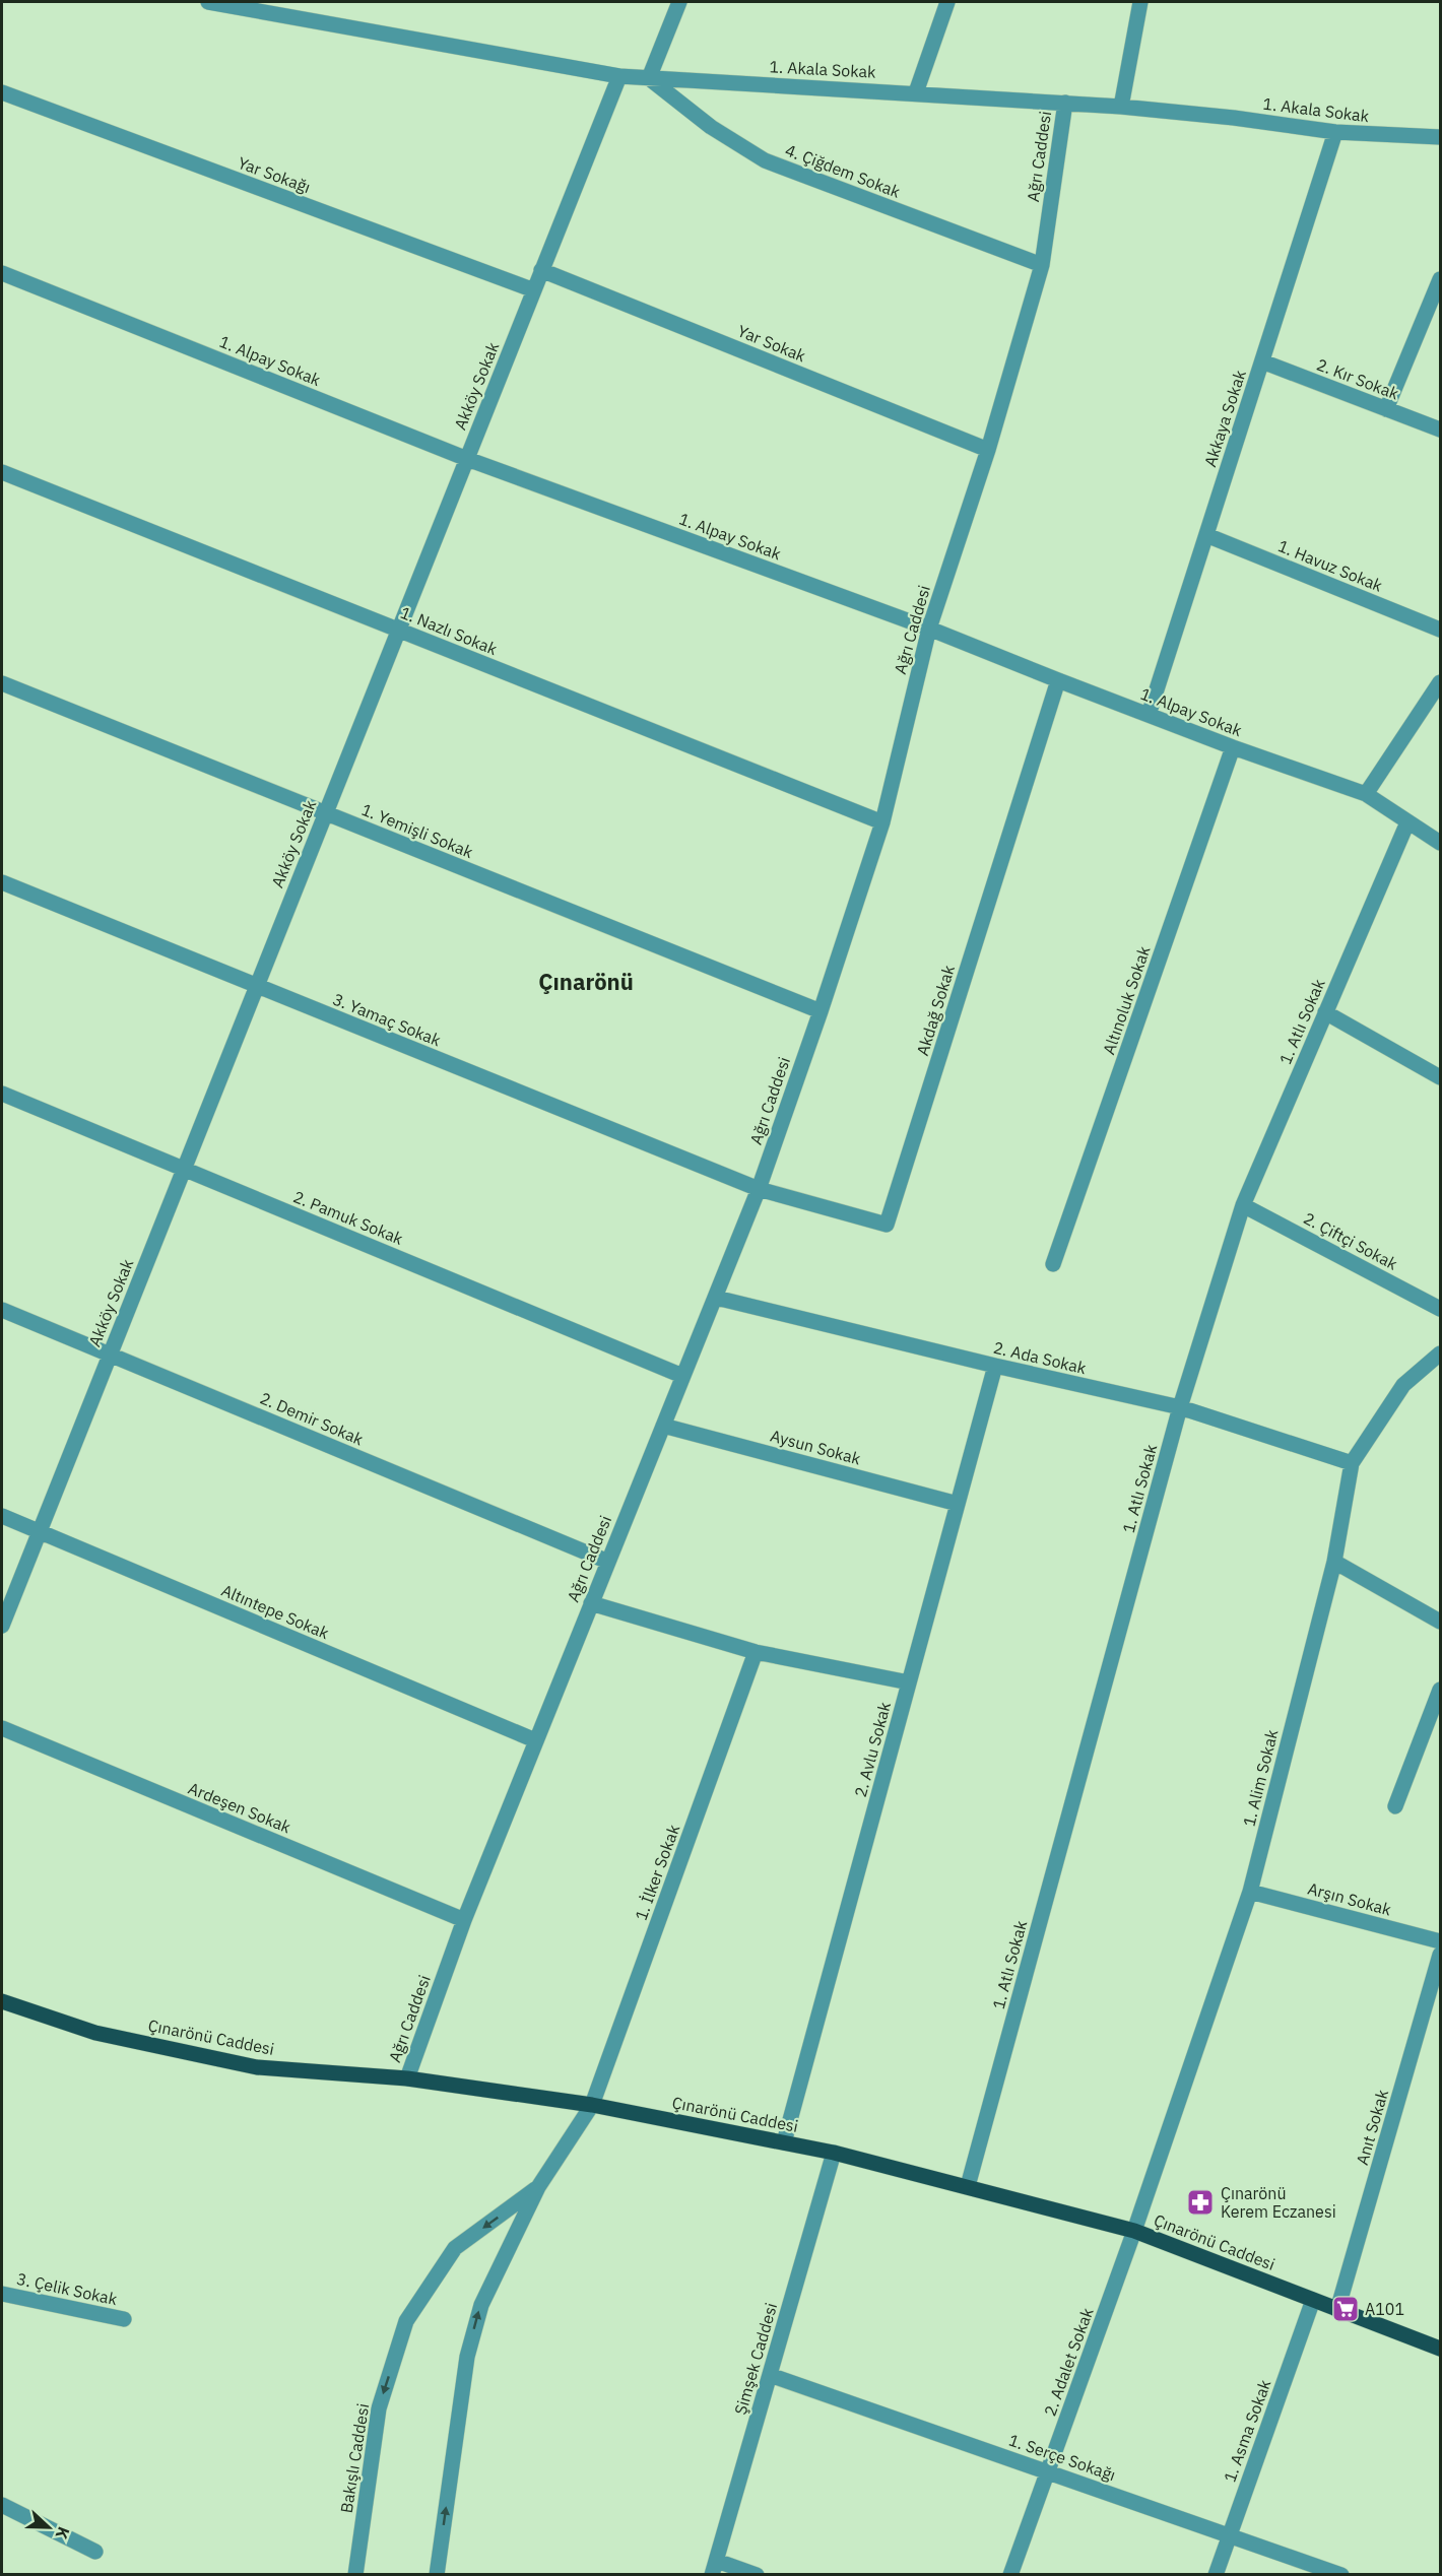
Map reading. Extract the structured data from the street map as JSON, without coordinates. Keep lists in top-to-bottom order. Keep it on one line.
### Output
{"streets":{"main road":["Çınarönü Caddesi"],"street":["1. Akala Sokak","Ağrı Caddesi","4. Çiğdem Sokak","Yar Sokağı","Yar Sokak","1. Alpay Sokak","2. Kır Sokak","Akköy Sokak","Akkaya Sokak","1. Havuz Sokak","1. Nazlı Sokak","1. Yemişli Sokak","Altınoluk Sokak","Akdağ Sokak","3. Yamaç Sokak","1. Atlı Sokak","2. Pamuk Sokak","2. Çiftçi Sokak","2. Ada Sokak","2. Demir Sokak","Aysun Sokak","Altıntepe Sokak","2. Avlu Sokak","1. Alim Sokak","Ardeşen Sokak","1. İlker Sokak","Arşın Sokak","Anıt Sokak","3. Çelik Sokak","Şimşek Caddesi","2. Adalet Sokak","1. Asma Sokak","1. Serçe Sokağı","Bakışlı Caddesi"]},"crossings":[["1. Akala Sokak","Ağrı Caddesi"],["1. Akala Sokak","4. Çiğdem Sokak"],["1. Akala Sokak","Akköy Sokak"],["1. Akala Sokak","Akkaya Sokak"],["Ağrı Caddesi","4. Çiğdem Sokak"],["Ağrı Caddesi","Yar Sokak"],["Ağrı Caddesi","1. Alpay Sokak"],["Ağrı Caddesi","1. Nazlı Sokak"],["Ağrı Caddesi","1. Yemişli Sokak"],["Ağrı Caddesi","Akdağ Sokak"],["Ağrı Caddesi","3. Yamaç Sokak"],["Ağrı Caddesi","2. Pamuk Sokak"],["Ağrı Caddesi","2. Ada Sokak"],["Ağrı Caddesi","2. Demir Sokak"],["Ağrı Caddesi","Aysun Sokak"],["Ağrı Caddesi","Altıntepe Sokak"],["Ağrı Caddesi","Ardeşen Sokak"],["Ağrı Caddesi","Çınarönü Caddesi"],["Yar Sokağı","Akköy Sokak"],["Yar Sokak","Akköy Sokak"],["1. Alpay Sokak","Akköy Sokak"],["1. Alpay Sokak","Akkaya Sokak"],["1. Alpay Sokak","Altınoluk Sokak"],["1. Alpay Sokak","Akdağ Sokak"],["1. Alpay Sokak","1. Atlı Sokak"],["2. Kır Sokak","Akkaya Sokak"],["Akköy Sokak","1. Nazlı Sokak"],["Akköy Sokak","1. Yemişli Sokak"],["Akköy Sokak","3. Yamaç Sokak"],["Akköy Sokak","2. Pamuk Sokak"],["Akköy Sokak","2. Demir Sokak"],["Akköy Sokak","Altıntepe Sokak"],["Akkaya Sokak","1. Havuz Sokak"],["Akdağ Sokak","3. Yamaç Sokak"],["1. Atlı Sokak","2. Çiftçi Sokak"],["1. Atlı Sokak","2. Ada Sokak"],["1. Atlı Sokak","Çınarönü Caddesi"],["2. Ada Sokak","2. Avlu Sokak"],["2. Ada Sokak","1. Alim Sokak"],["Aysun Sokak","2. Avlu Sokak"],["2. Avlu Sokak","Çınarönü Caddesi"],["1. Alim Sokak","Arşın Sokak"],["1. Alim Sokak","Çınarönü Caddesi"],["1. Alim Sokak","2. Adalet Sokak"],["1. İlker Sokak","Çınarönü Caddesi"],["1. İlker Sokak","Bakışlı Caddesi"],["Çınarönü Caddesi","Anıt Sokak"],["Çınarönü Caddesi","Şimşek Caddesi"],["Çınarönü Caddesi","2. Adalet Sokak"],["Çınarönü Caddesi","1. Asma Sokak"],["Çınarönü Caddesi","Bakışlı Caddesi"],["Şimşek Caddesi","1. Serçe Sokağı"],["2. Adalet Sokak","1. Serçe Sokağı"],["1. Asma Sokak","1. Serçe Sokağı"]],"districts":["Çınarönü"],"places":{"pharmacy":["Çınarönü Kerem Eczanesi"],"supermarket":["A101"]},"north":"right"}
